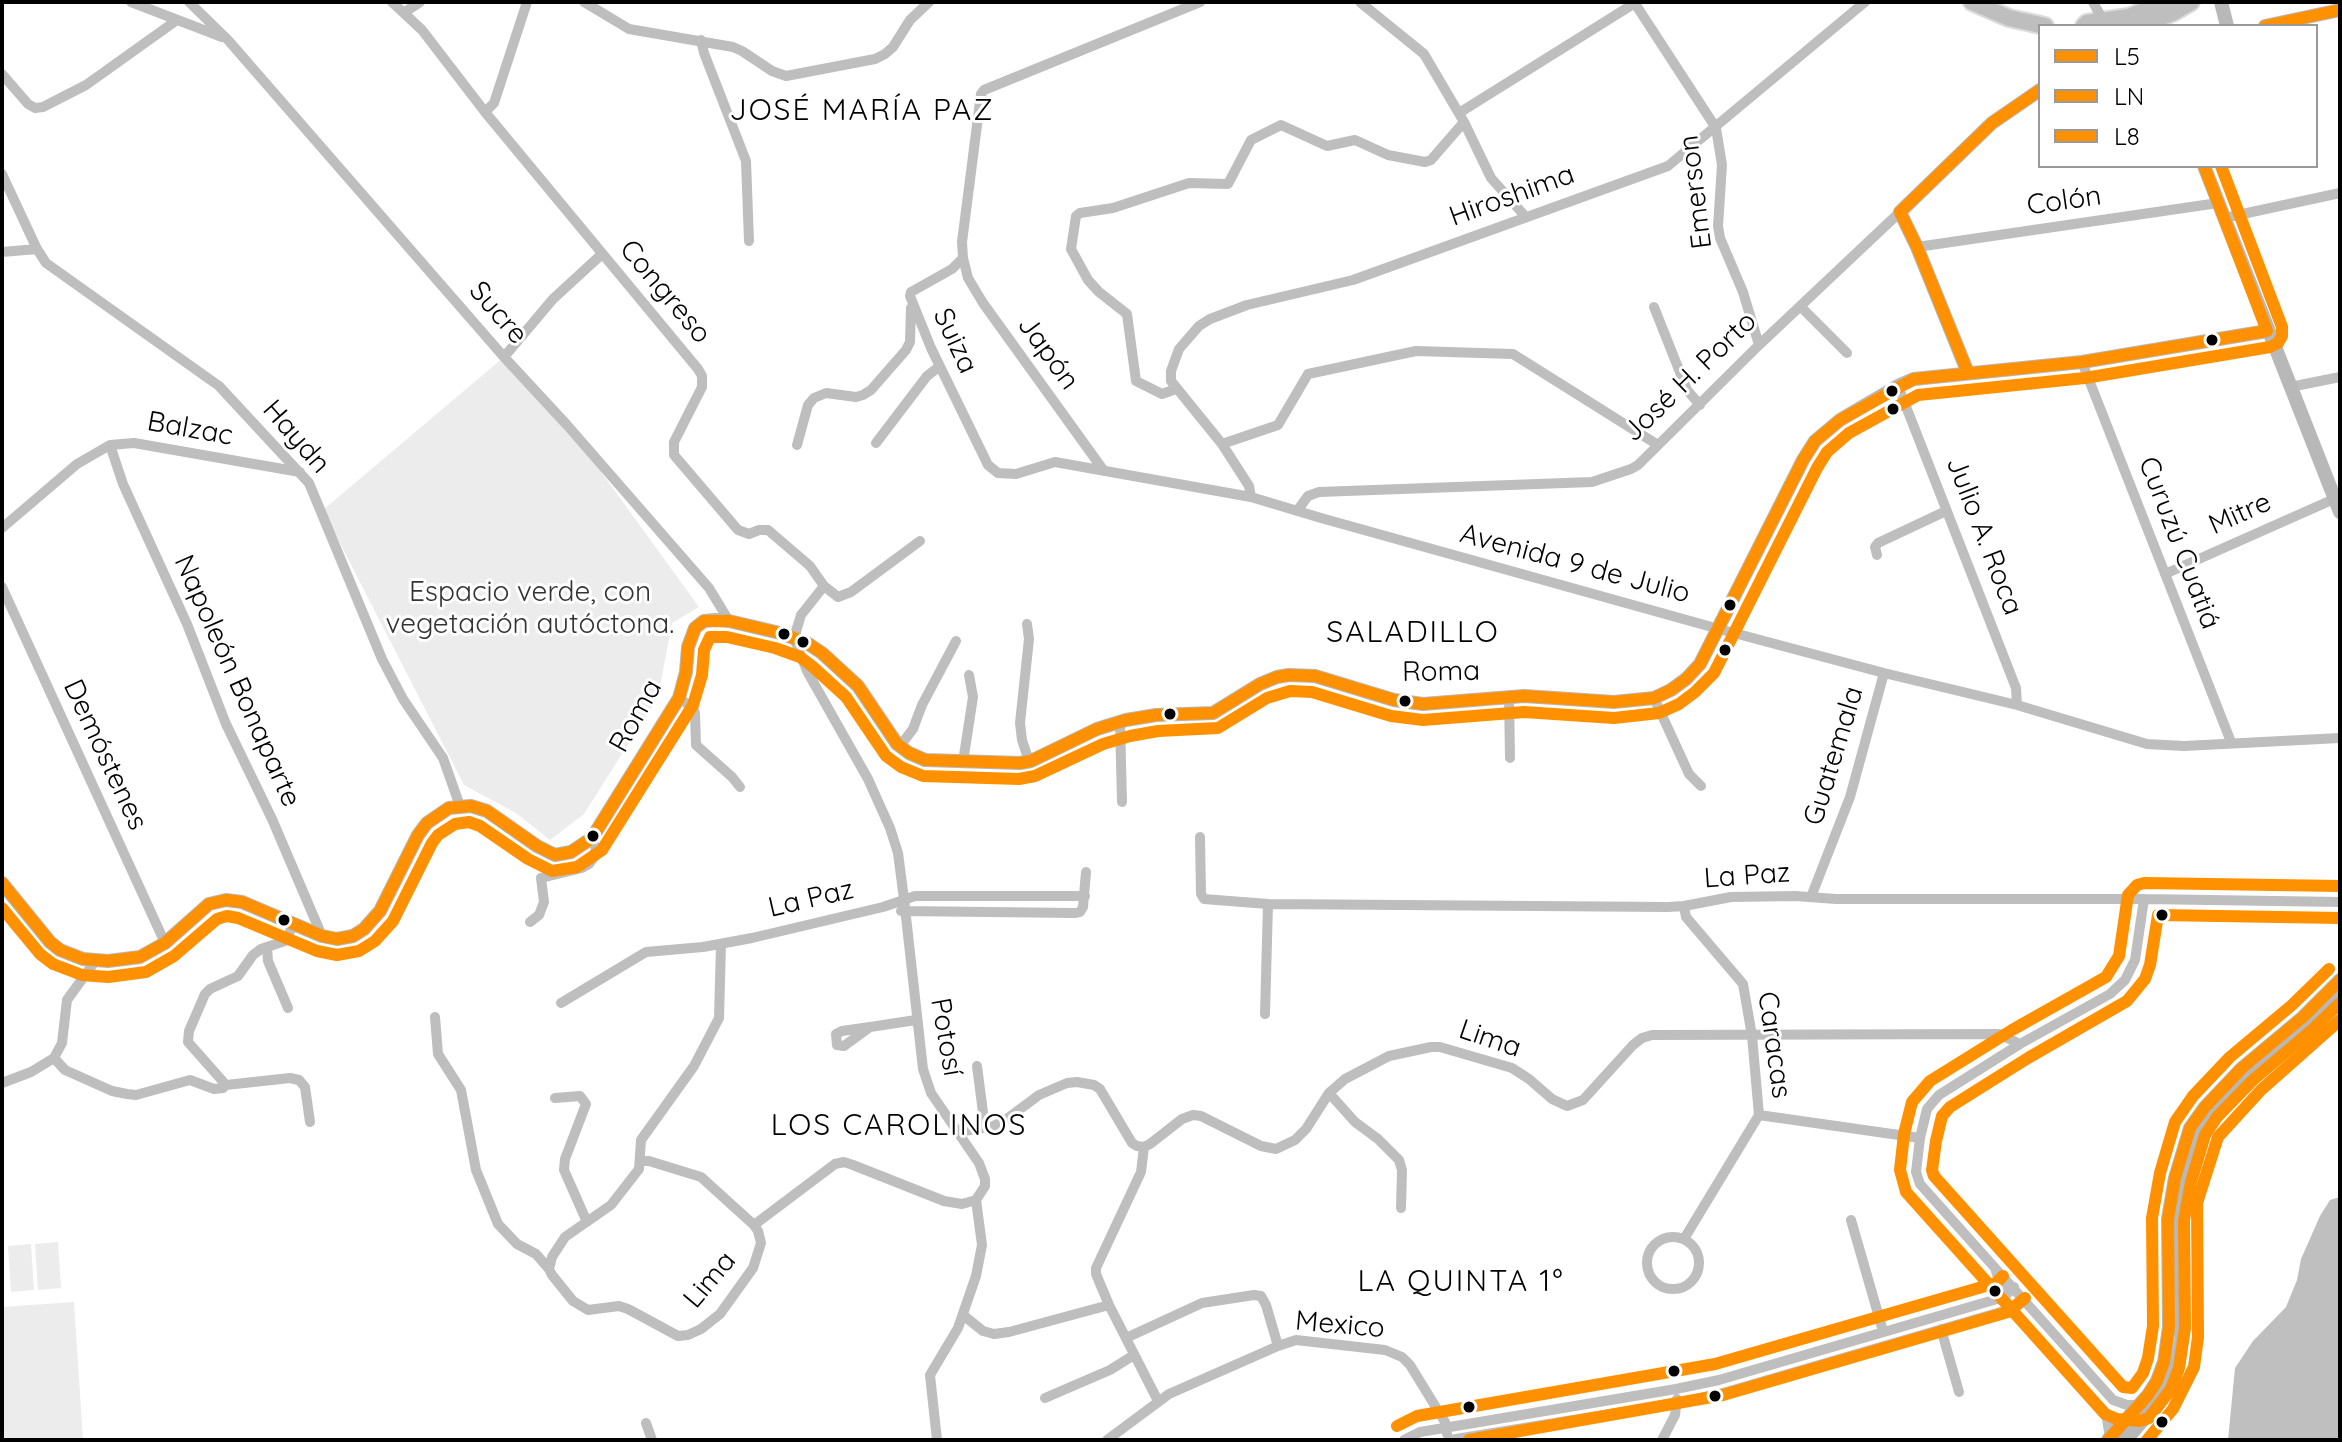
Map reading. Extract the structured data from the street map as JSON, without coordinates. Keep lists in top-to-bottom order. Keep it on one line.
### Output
{"streets":{"main road":["José H. Porto","Roma"],"street":["Emerson","Hiroshima","Colón","Congreso","Sucre","Suiza","Japón","Balzac","Haydn","Mitre","Julio A. Roca","Curuzú Cuatiá","Avenida 9 de Julio","Napoleón Bonaparte","Demóstenes","Guatemala","La Paz","Potosí","Lima","Caracas","Mexico"]},"crossings":[["Emerson","Hiroshima"],["Emerson","José H. Porto"],["Sucre","Roma"],["Suiza","Japón"],["Suiza","Avenida 9 de Julio"],["Japón","Avenida 9 de Julio"],["José H. Porto","Avenida 9 de Julio"],["Balzac","Haydn"],["Balzac","Napoleón Bonaparte"],["Mitre","Curuzú Cuatiá"],["Julio A. Roca","Avenida 9 de Julio"],["Julio A. Roca","Roma"],["Curuzú Cuatiá","Avenida 9 de Julio"],["Curuzú Cuatiá","Roma"],["Avenida 9 de Julio","Roma"],["Avenida 9 de Julio","Guatemala"],["Guatemala","La Paz"],["La Paz","Potosí"],["La Paz","Caracas"],["Potosí","Lima"],["Lima","Caracas"]],"districts":["JOSÉ MARÍA PAZ","SALADILLO","LOS CAROLINOS","LA QUINTA 1°"],"parks":["Espacio verde, con vegetación autóctona."],"lines":["transit line L5","transit line LN","transit line L8"],"legend":["L5","LN","L8"]}
